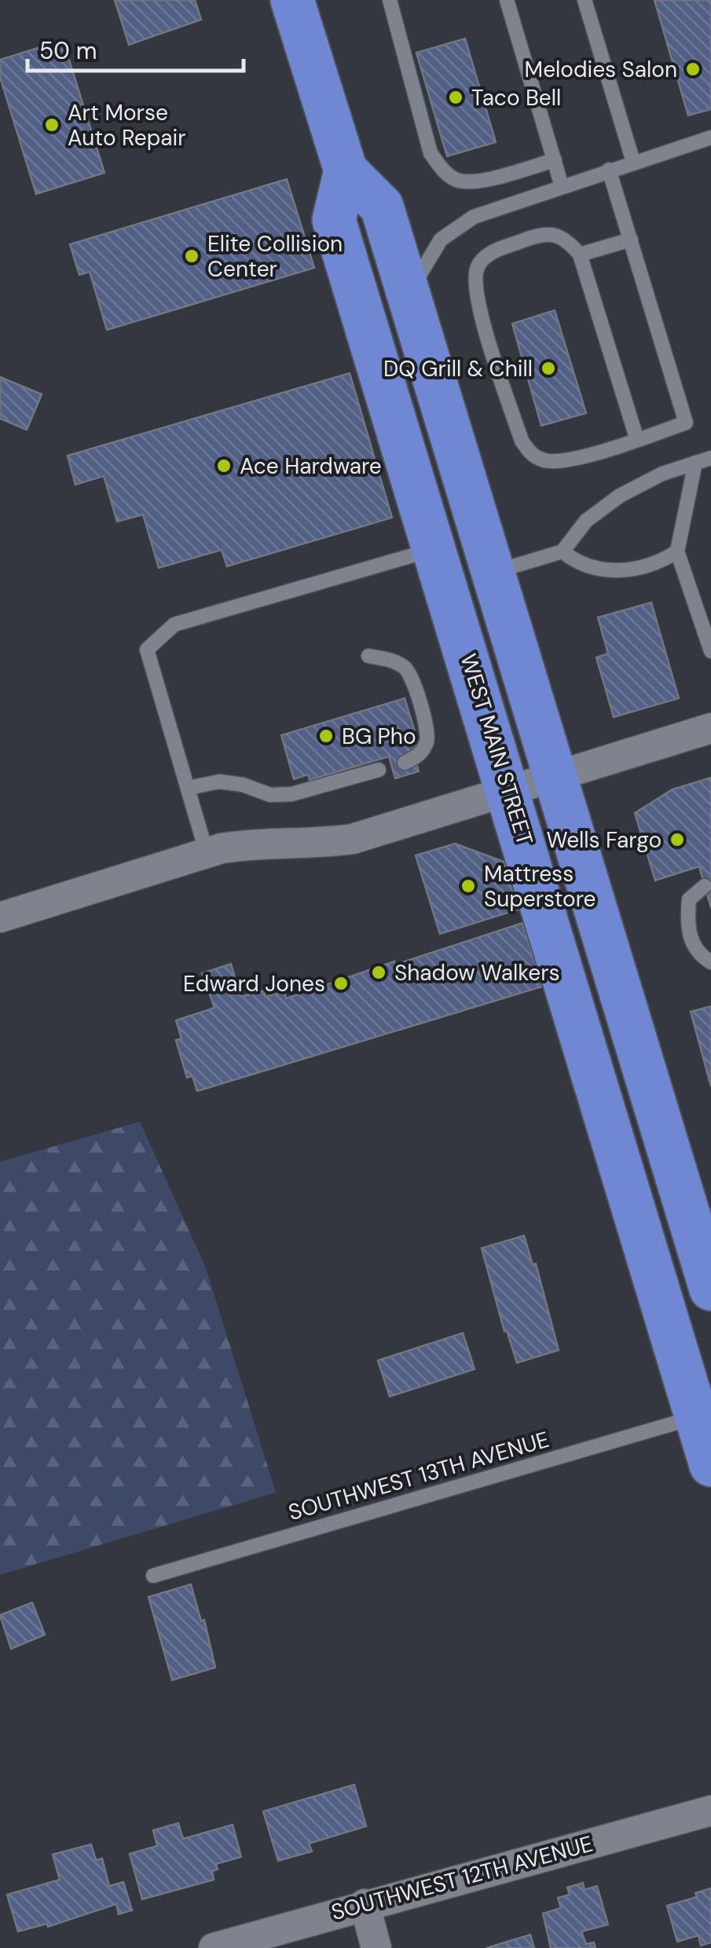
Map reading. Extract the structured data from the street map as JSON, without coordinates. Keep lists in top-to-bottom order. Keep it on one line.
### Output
{"streets":{"highway":["WEST MAIN STREET"],"street":["SOUTHWEST 12TH AVENUE"],"lane":["SOUTHWEST 13TH AVENUE"]},"crossings":[["WEST MAIN STREET","SOUTHWEST 13TH AVENUE"]],"places":["Melodies Salon","Taco Bell","Art Morse Auto Repair","Elite Collision Center","DQ Grill & Chill","Ace Hardware","BG Pho","Wells Fargo","Mattress Superstore","Shadow Walkers","Edward Jones"],"scale_bar":"50 m"}
